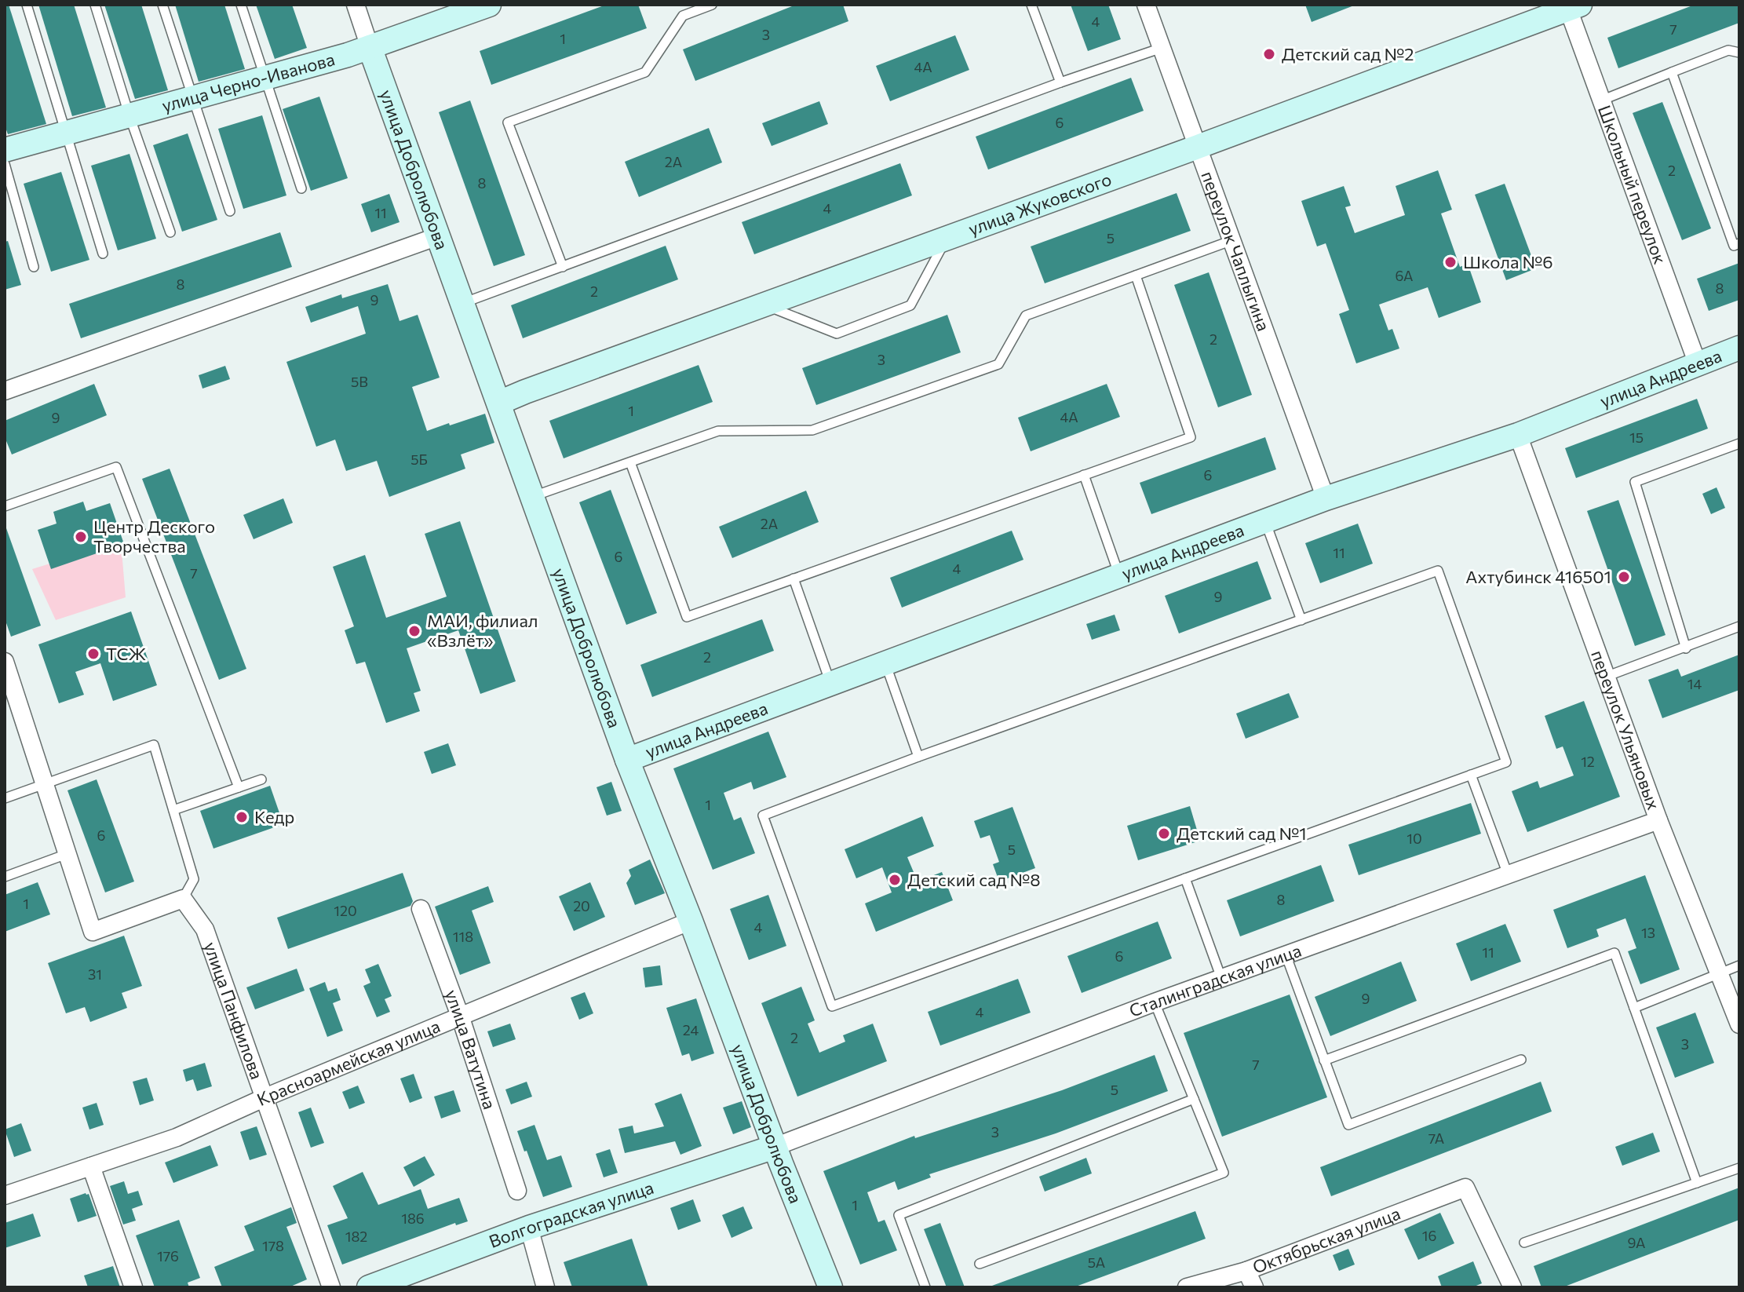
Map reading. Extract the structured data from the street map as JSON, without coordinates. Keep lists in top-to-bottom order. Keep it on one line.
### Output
{"streets":{"street":["улица Черно-Иванова","улица Добролюбова","Школьный переулок","улица Жуковского","переулок Чаплыгина","улица Андреева","переулок Ульяновых","Сталинградская улица","улица Панфилова","улица Ватутина","Красноармейская улица","Волгоградская улица","Октябрьская улица"]},"crossings":[["улица Черно-Иванова","улица Добролюбова"],["улица Добролюбова","улица Жуковского"],["улица Добролюбова","улица Андреева"],["улица Добролюбова","Сталинградская улица"],["улица Добролюбова","Красноармейская улица"],["улица Добролюбова","Волгоградская улица"],["Школьный переулок","улица Жуковского"],["Школьный переулок","улица Андреева"],["улица Жуковского","переулок Чаплыгина"],["переулок Чаплыгина","улица Андреева"],["улица Андреева","переулок Ульяновых"],["переулок Ульяновых","Сталинградская улица"],["Сталинградская улица","Волгоградская улица"],["улица Панфилова","Красноармейская улица"],["улица Ватутина","Красноармейская улица"]],"places":["Детский сад №2","Школа №6","Центр Деского Творчества","Ахтубинск 416501","МАИ, филиал «Взлёт»","ТСЖ","Кедр","Детский сад №1","Детский сад №8"],"house_numbers":["4","7","3","1","4А","6","2А","2","8","4","11","5","6А","8","8","2","9","2","3","5В","1","4А","9","15","5Б","6","2А","11","6","4","7","9","2","14","12","1","6","10","5","8","1","20","120","4","13","118","11","6","31","9","4","24","2","3","7","5","3","7А","1","186","16","182","9А","178","176","5А"]}
